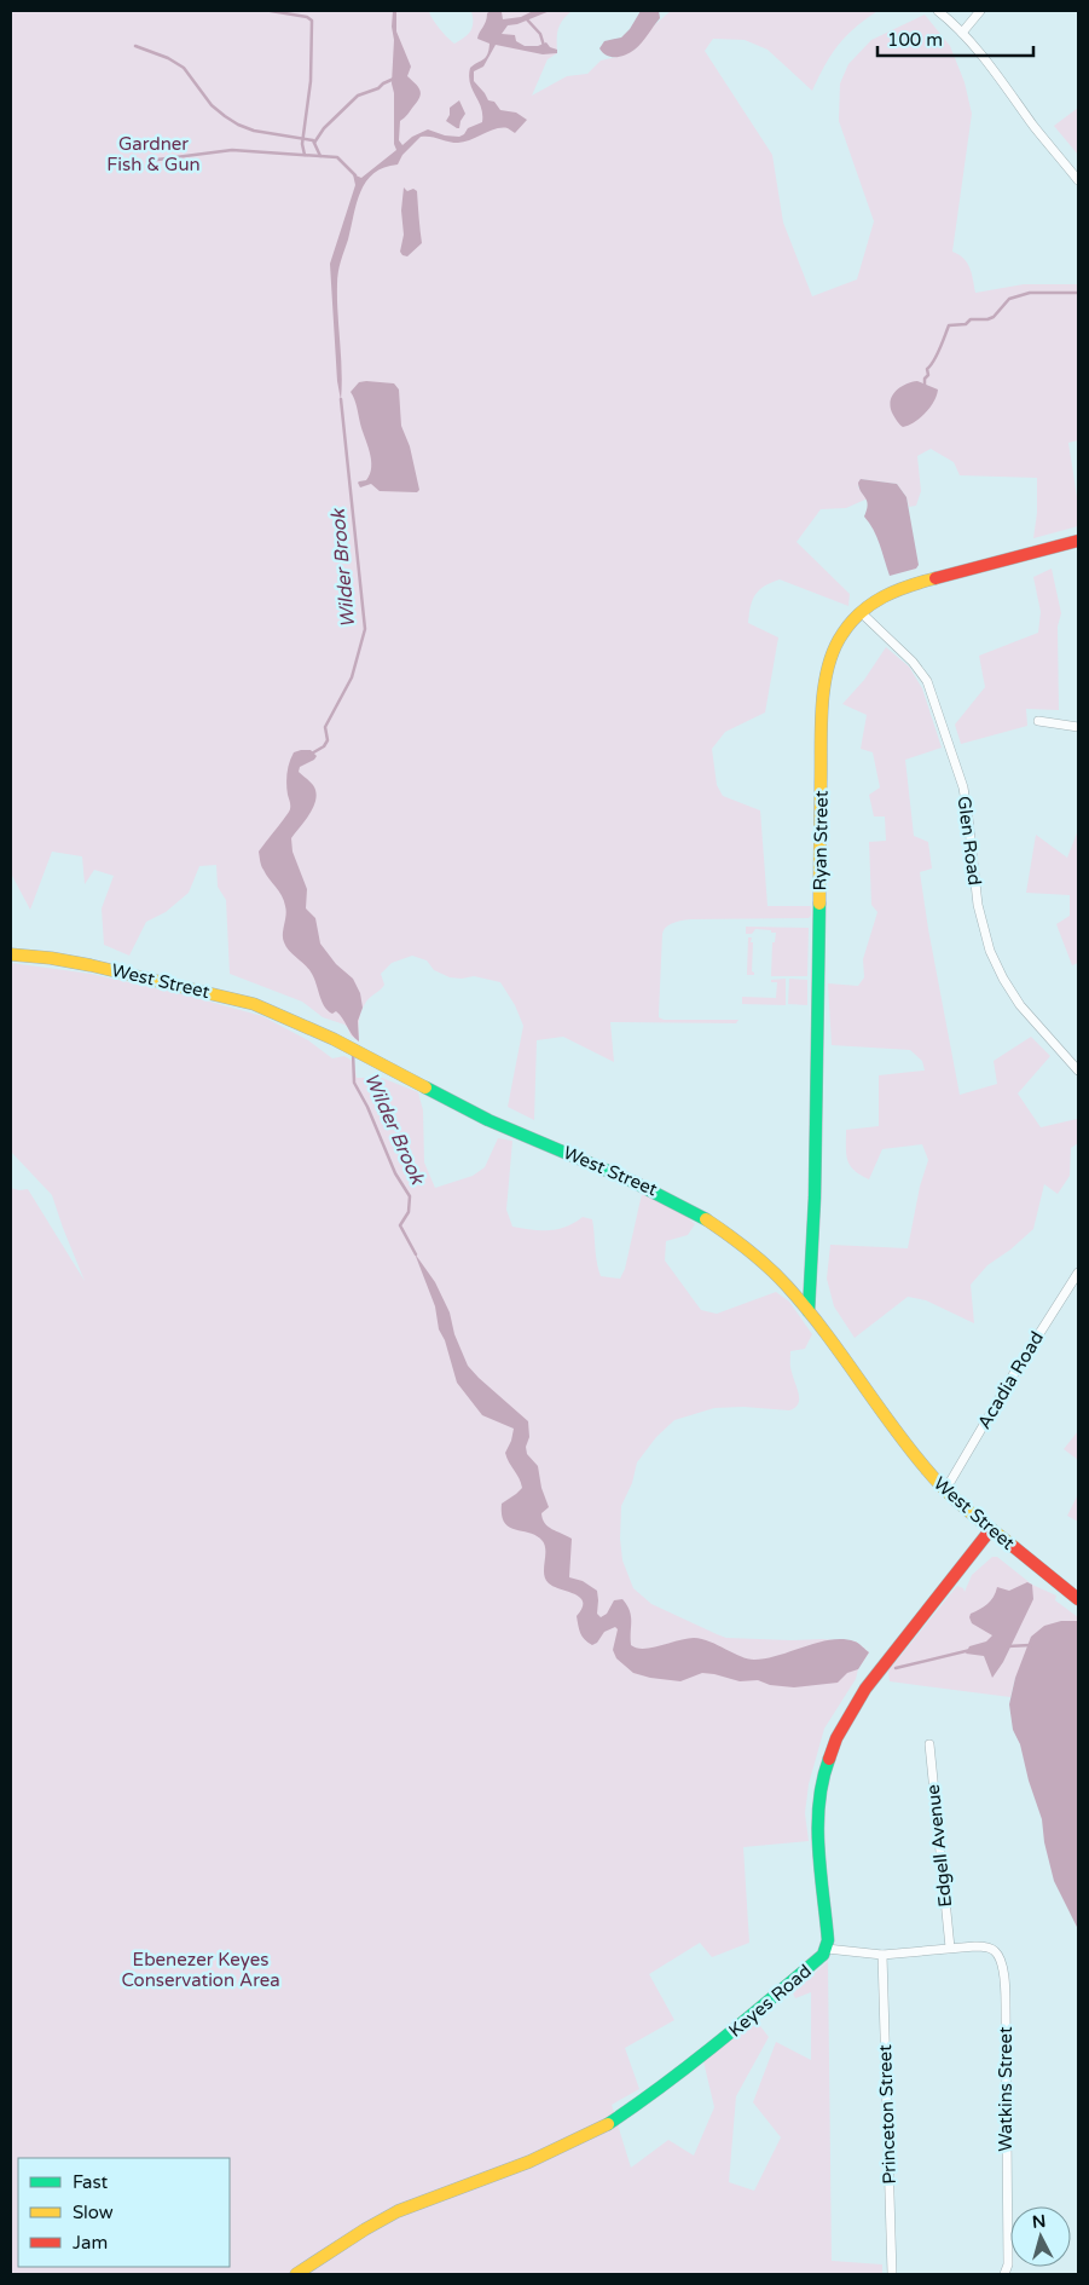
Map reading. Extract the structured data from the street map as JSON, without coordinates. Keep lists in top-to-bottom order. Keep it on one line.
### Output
{"streets":{"street":["Ryan Street","Glen Road","West Street","Acadia Road","Edgell Avenue","Keyes Road","Watkins Street","Princeton Street"]},"crossings":[["Ryan Street","Glen Road"],["Ryan Street","West Street"],["West Street","Acadia Road"],["West Street","Keyes Road"],["Edgell Avenue","Watkins Street"]],"water":["Wilder Brook"],"parks":["Gardner Fish & Gun","Ebenezer Keyes Conservation Area"],"legend":["Fast","Slow","Jam"],"scale_bar":"100 m","north":"top"}
